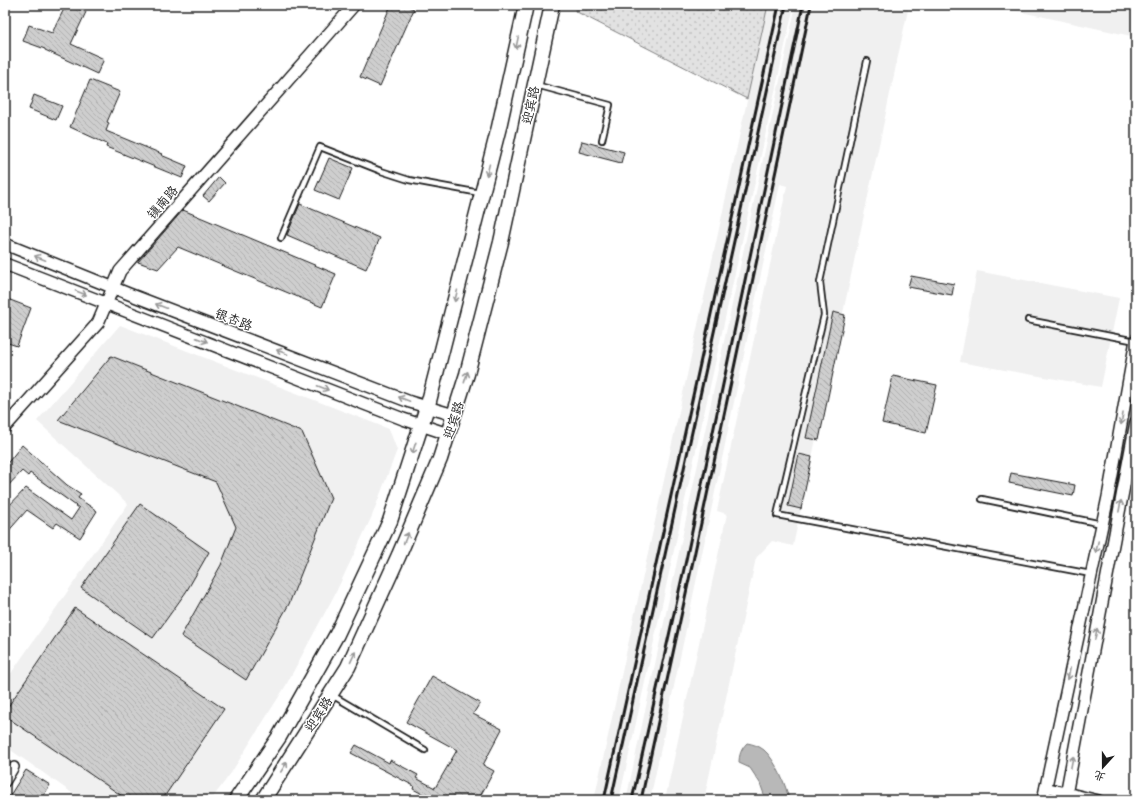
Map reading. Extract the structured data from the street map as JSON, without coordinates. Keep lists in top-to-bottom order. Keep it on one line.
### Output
{"streets":{"main road":["迎宾路"],"street":["镇南路","银杏路"]},"crossings":[["迎宾路","银杏路"],["镇南路","银杏路"]],"north":"bottom"}
